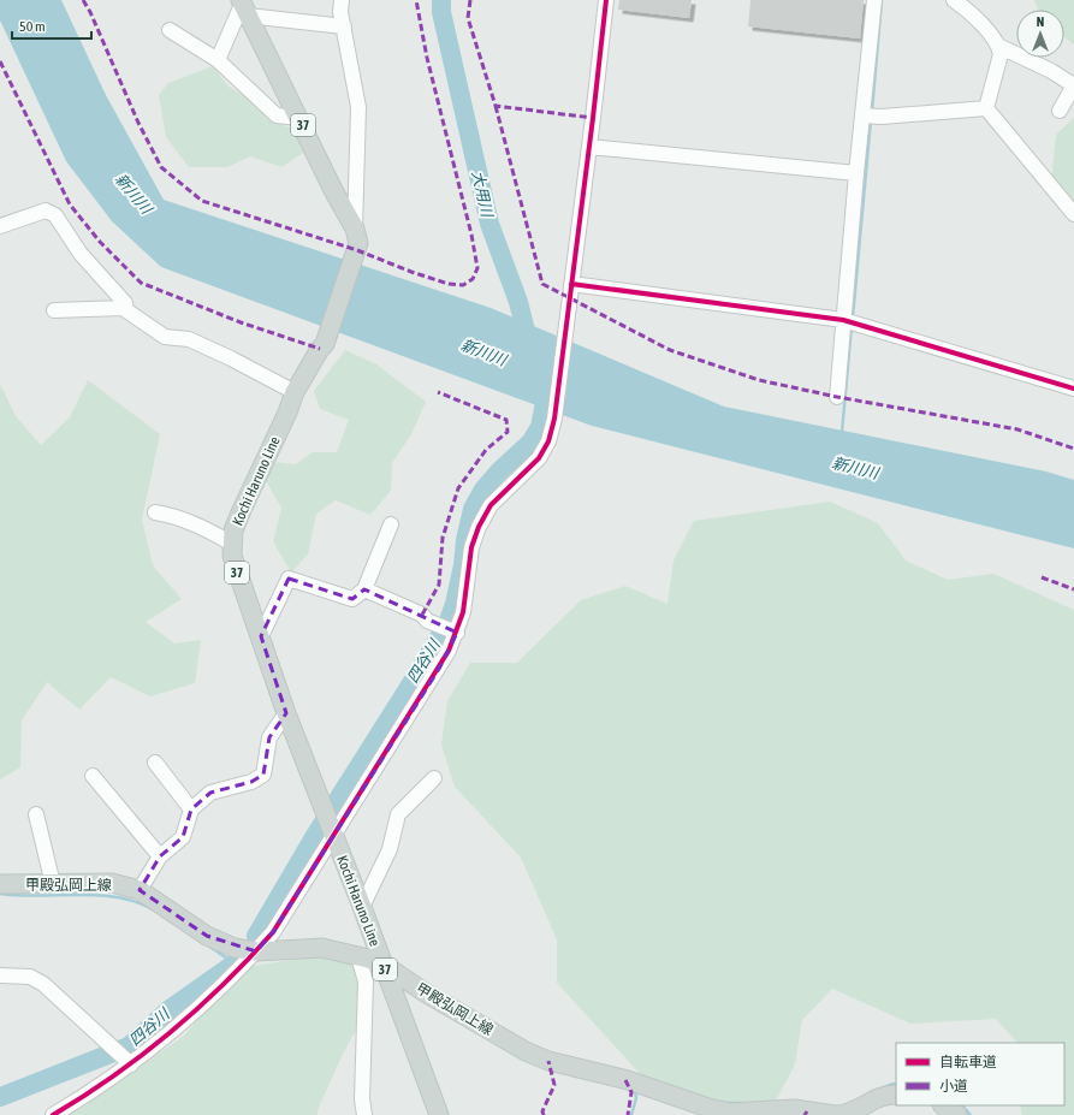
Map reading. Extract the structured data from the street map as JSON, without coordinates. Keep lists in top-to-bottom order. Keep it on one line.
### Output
{"streets":{"main road":["37","Kochi Haruno Line","甲殿弘岡上線"]},"crossings":[["Kochi Haruno Line","甲殿弘岡上線"]],"water":["新川川","大用川","四谷川"],"legend":["自転車道","小道"],"scale_bar":"50 m","north":"top"}
